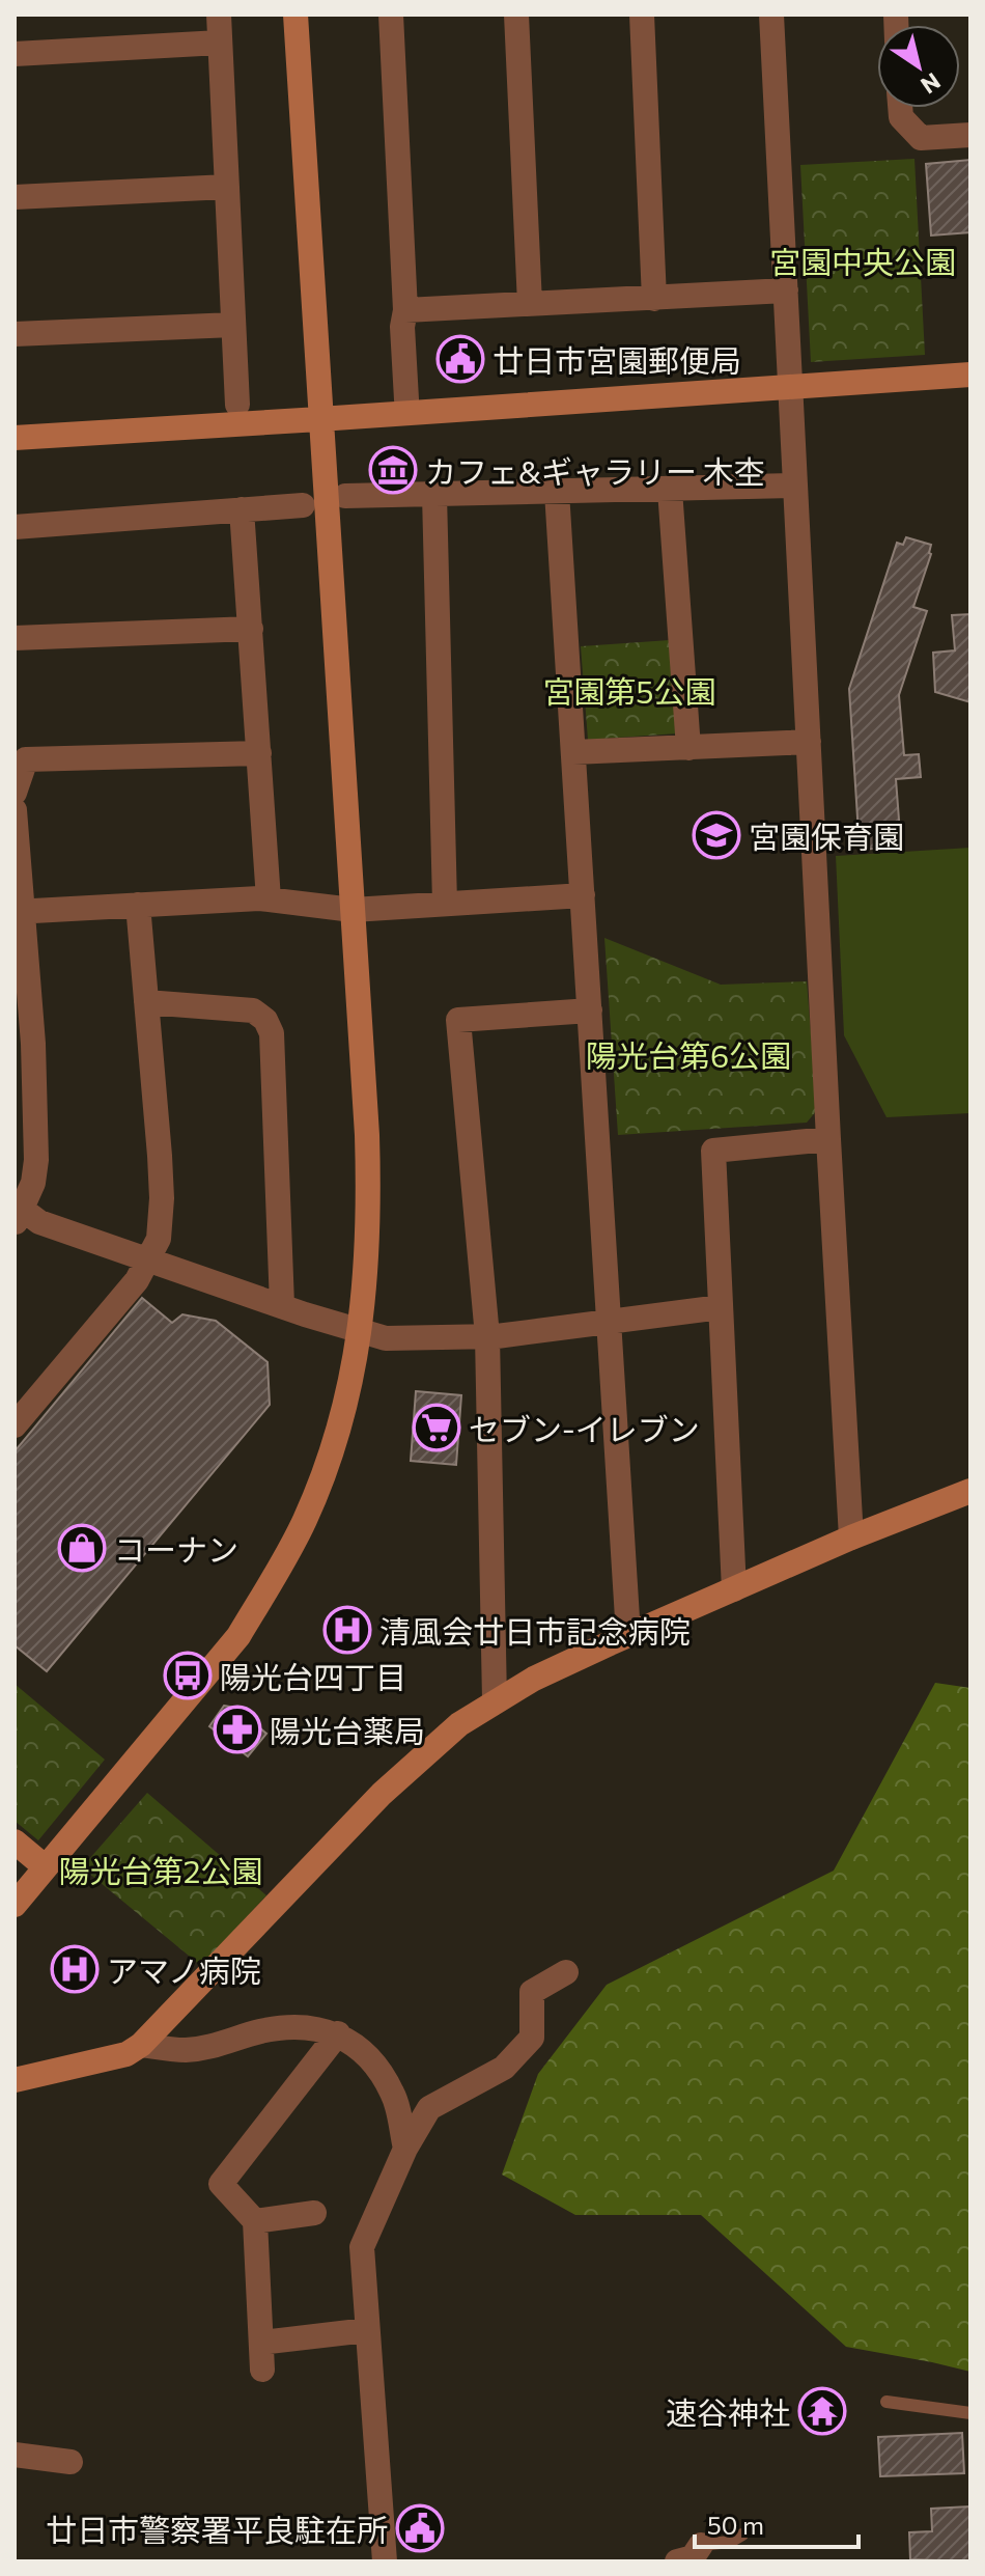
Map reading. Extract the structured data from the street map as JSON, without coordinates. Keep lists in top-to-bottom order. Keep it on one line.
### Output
{"parks":["宮園中央公園","宮園第5公園","陽光台第6公園","陽光台第2公園"],"places":{"public building":["廿日市宮園郵便局","廿日市警察署平良駐在所"],"museum":["カフェ&ギャラリー 木杢"],"school or university":["宮園保育園"],"supermarket":["セブン-イレブン"],"shop":["コーナン"],"hospital":["清風会廿日市記念病院","アマノ病院"],"bus stop":["陽光台四丁目"],"pharmacy":["陽光台薬局"],"temple":["速谷神社"]},"scale_bar":"50 m","north":"bottom right"}
